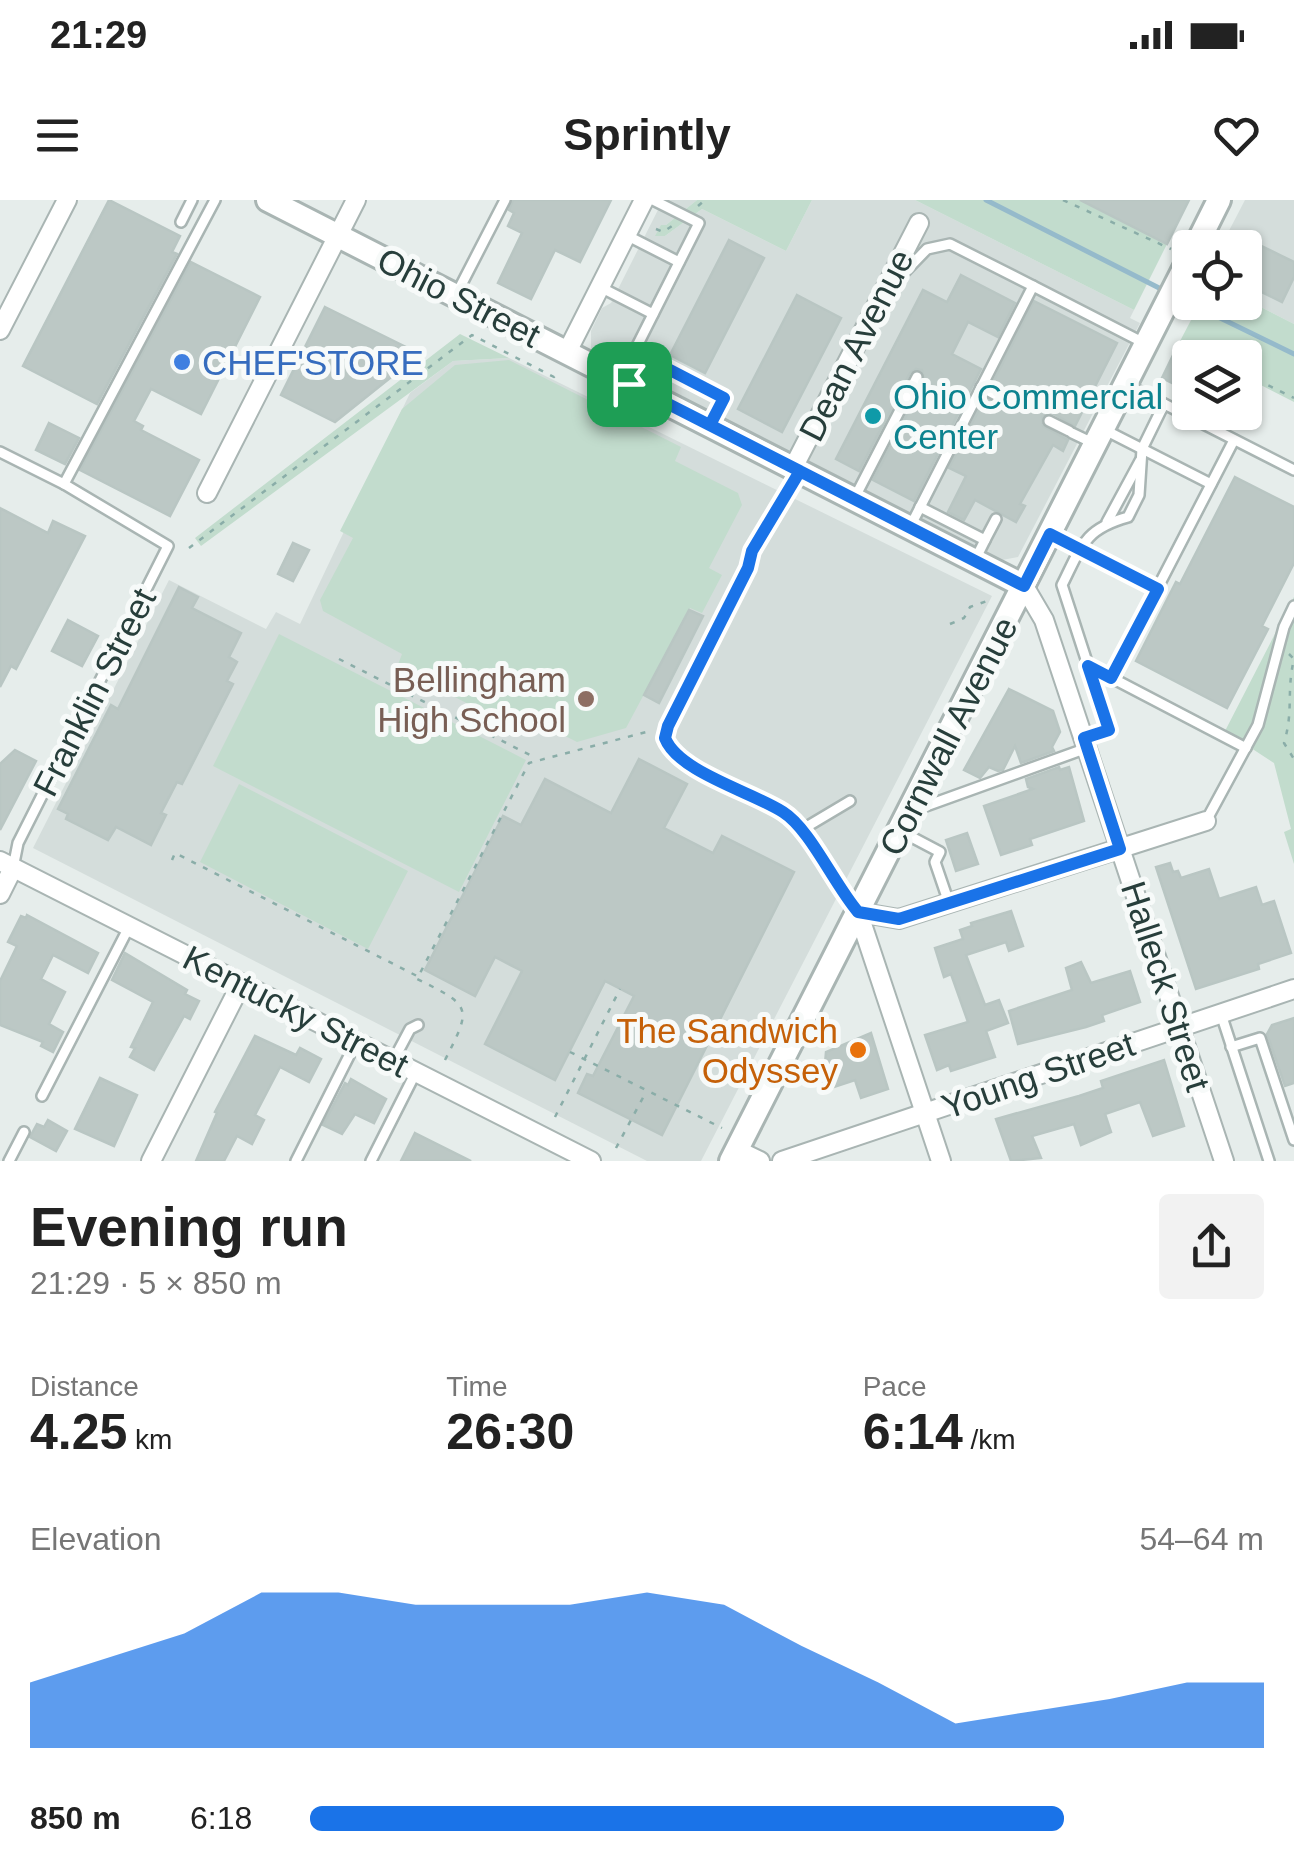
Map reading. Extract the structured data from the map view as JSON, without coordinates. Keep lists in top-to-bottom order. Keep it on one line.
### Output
{"streets":{"street":["Ohio Street","Dean Avenue","Franklin Street","Cornwall Avenue","Halleck Street","Kentucky Street","Young Street"]},"crossings":[["Ohio Street","Dean Avenue"],["Ohio Street","Cornwall Avenue"],["Ohio Street","Halleck Street"],["Franklin Street","Kentucky Street"],["Cornwall Avenue","Halleck Street"],["Halleck Street","Young Street"]],"places":["CHEF'STORE","Ohio Commercial Center","Bellingham High School","The Sandwich Odyssey"],"page":{"status":"21:29","header":"Sprintly","heading":["Evening run","21:29 · 5 × 850 m"],"stats":[["Distance","4.25 km"],["Time","26:30"],["Pace","6:14 /km"]],"chart":["Elevation","54–64 m"],"list":[{"name":"850 m","note":"6:18"}]}}
